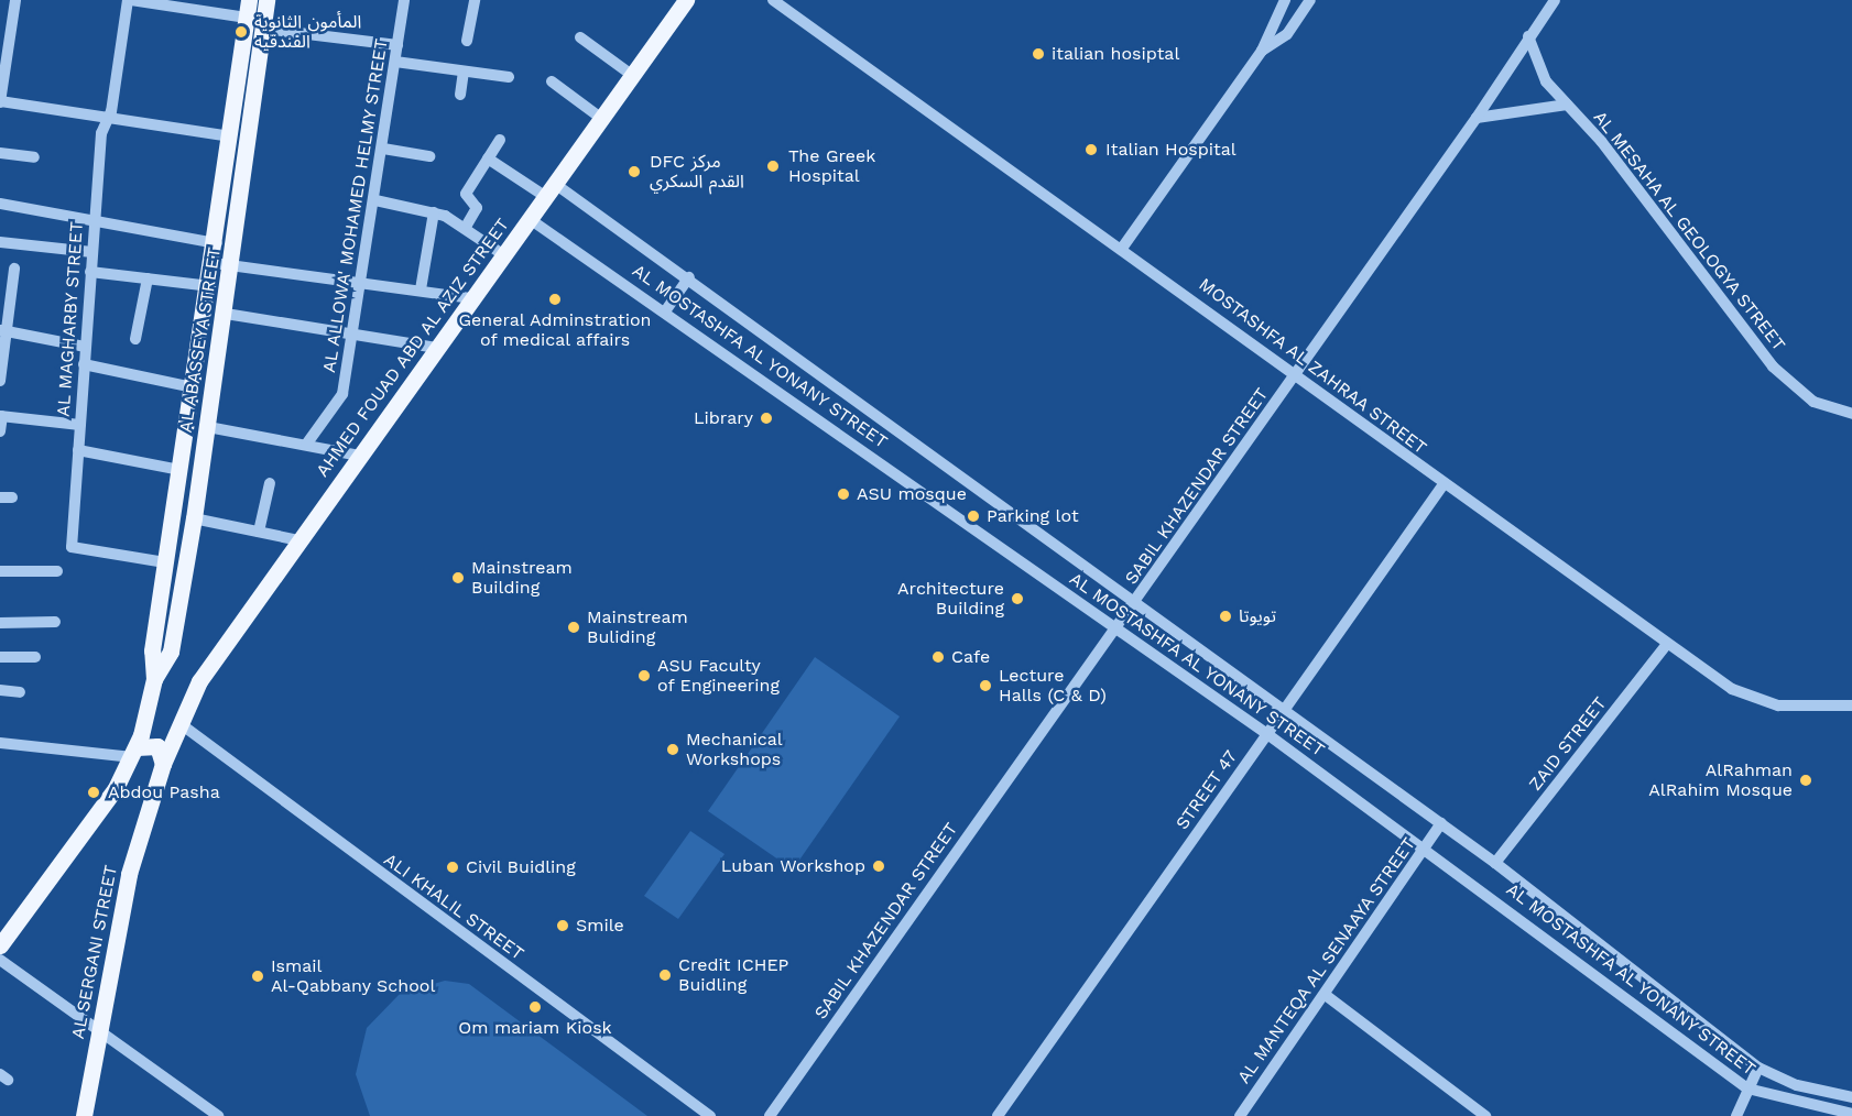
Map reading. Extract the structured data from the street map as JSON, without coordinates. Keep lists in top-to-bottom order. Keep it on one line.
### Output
{"streets":{"main road":["AL ABASSEYA STREET","AHMED FOUAD ABD AL AZIZ STREET","AL SERGANI STREET"],"street":["AL ALLOWA' MOHAMED HELMY STREET","AL MESAHA AL GEOLOGYA STREET","AL MAGHARBY STREET","AL MOSTASHFA AL YONANY STREET","MOSTASHFA AL ZAHRAA STREET","SABIL KHAZENDAR STREET","ZAID STREET","STREET 47","ALI KHALIL STREET","AL MANTEQA AL SENAAYA STREET"]},"crossings":[["AL MESAHA AL GEOLOGYA STREET","SABIL KHAZENDAR STREET"],["AL MAGHARBY STREET","AL ABASSEYA STREET"],["AHMED FOUAD ABD AL AZIZ STREET","AL MOSTASHFA AL YONANY STREET"],["AHMED FOUAD ABD AL AZIZ STREET","ALI KHALIL STREET"],["AHMED FOUAD ABD AL AZIZ STREET","AL SERGANI STREET"],["AL MOSTASHFA AL YONANY STREET","SABIL KHAZENDAR STREET"],["AL MOSTASHFA AL YONANY STREET","ZAID STREET"],["AL MOSTASHFA AL YONANY STREET","STREET 47"],["AL MOSTASHFA AL YONANY STREET","AL MANTEQA AL SENAAYA STREET"],["MOSTASHFA AL ZAHRAA STREET","SABIL KHAZENDAR STREET"],["MOSTASHFA AL ZAHRAA STREET","ZAID STREET"],["MOSTASHFA AL ZAHRAA STREET","STREET 47"],["ALI KHALIL STREET","AL SERGANI STREET"]],"places":["المأمون الثانوية الفندقيه","italian hosiptal","Italian Hospital","The Greek Hospital","DFC مركز القدم السكري","General Adminstration of medical affairs","Library","ASU mosque","Parking lot","Mainstream Building","Architecture Building","تويوتا","Mainstream Buliding","Cafe","ASU Faculty of Engineering","Lecture Halls (C & D)","Mechanical Workshops","AlRahman AlRahim Mosque","Abdou Pasha","Luban Workshop","Civil Buidling","Smile","Credit ICHEP Buidling","Ismail Al-Qabbany School","Om mariam Kiosk"]}
